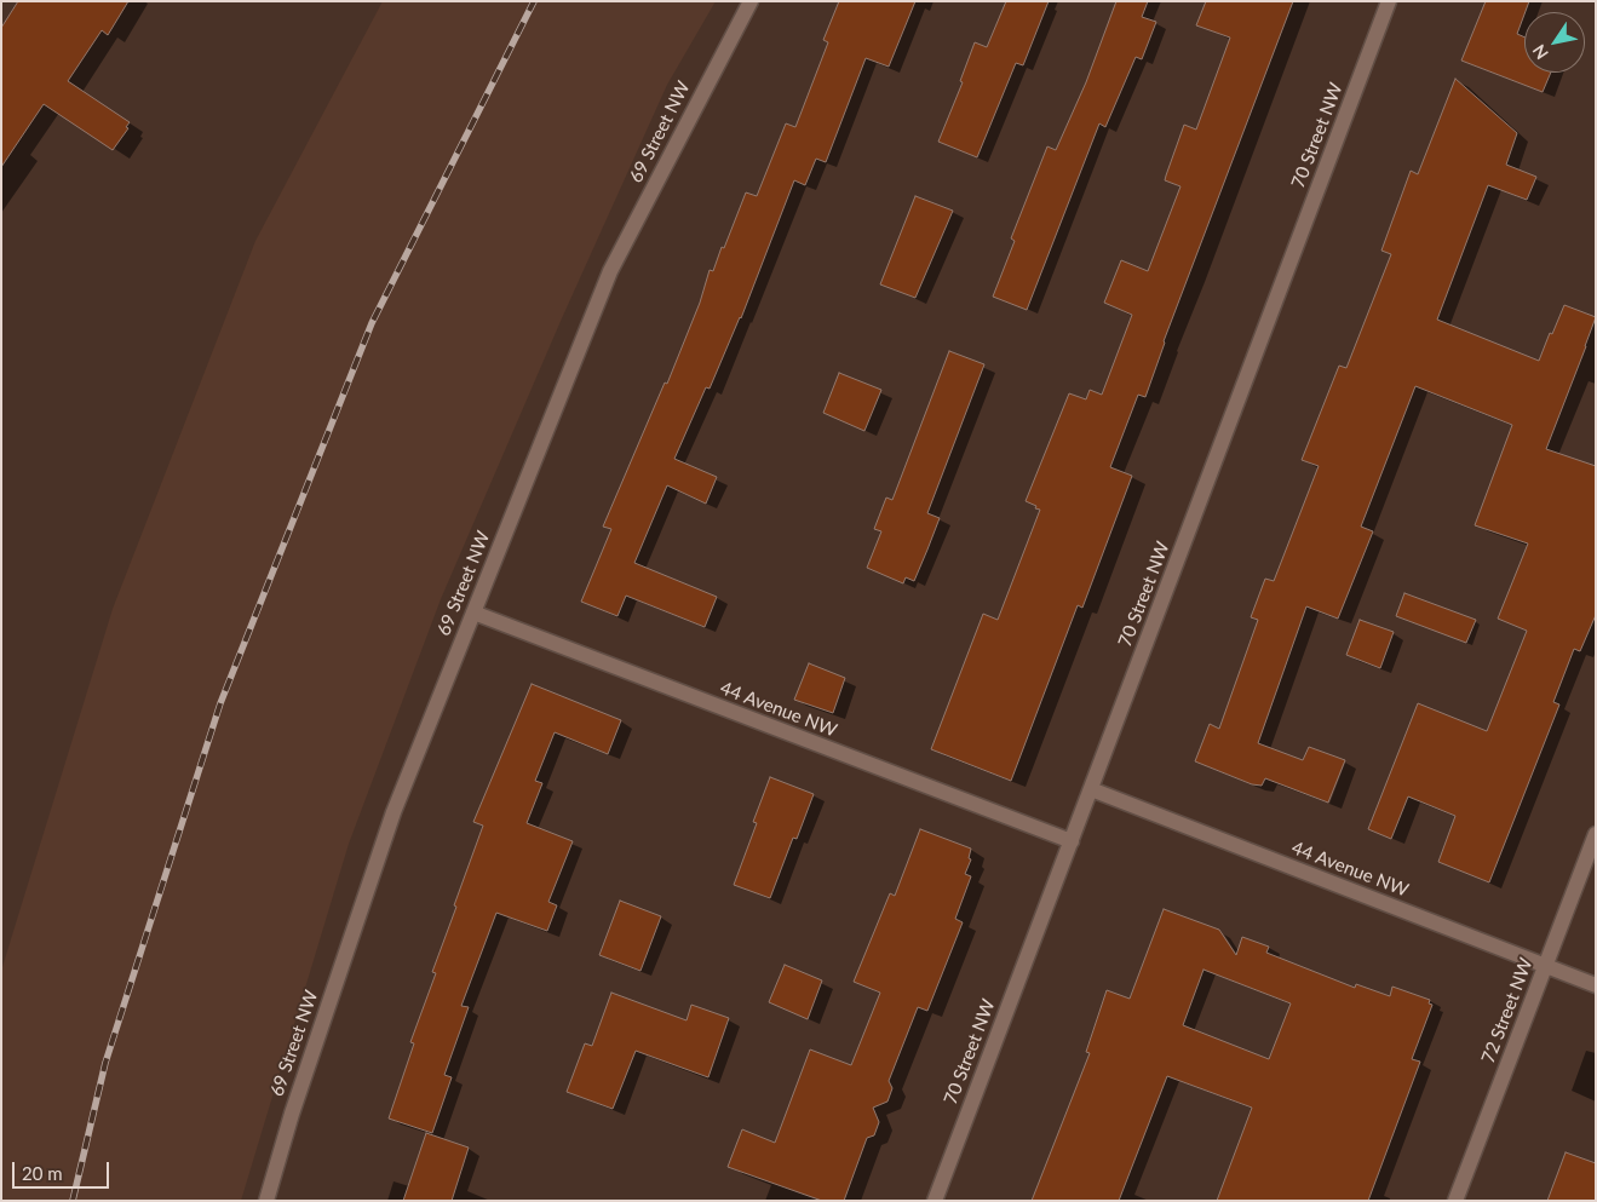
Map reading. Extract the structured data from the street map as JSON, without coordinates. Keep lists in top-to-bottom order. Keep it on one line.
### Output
{"streets":{"street":["69 Street NW","70 Street NW","44 Avenue NW","72 Street NW"]},"crossings":[["69 Street NW","44 Avenue NW"],["70 Street NW","44 Avenue NW"],["44 Avenue NW","72 Street NW"]],"scale_bar":"20 m","north":"bottom left"}
